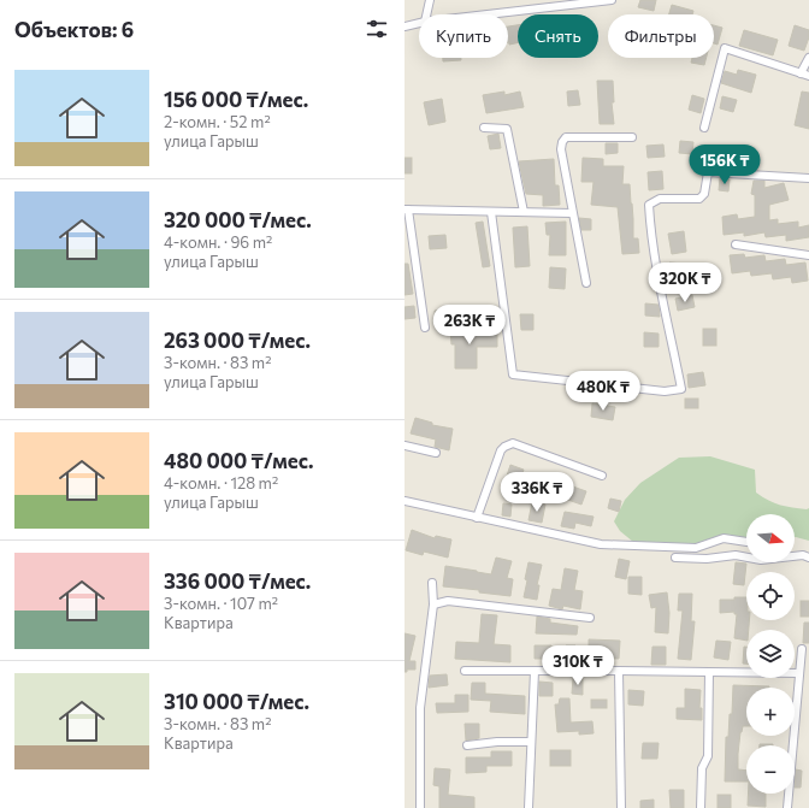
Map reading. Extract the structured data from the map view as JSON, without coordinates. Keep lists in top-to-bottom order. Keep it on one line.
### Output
{"north":"right","page":{"heading":"Объектов: 6","chip":["Купить","Снять","Фильтры"],"list":[{"name":"156 000 ₸/мес.","note":"2-комн. · 52 m² · улица Гарыш"},{"name":"320 000 ₸/мес.","note":"4-комн. · 96 m² · улица Гарыш"},{"name":"263 000 ₸/мес.","note":"3-комн. · 83 m² · улица Гарыш"},{"name":"480 000 ₸/мес.","note":"4-комн. · 128 m² · улица Гарыш"},{"name":"336 000 ₸/мес.","note":"3-комн. · 107 m² · Квартира"},{"name":"310 000 ₸/мес.","note":"3-комн. · 83 m² · Квартира"}],"price":["156K ₸","320K ₸","263K ₸","480K ₸","336K ₸","310K ₸"],"map_buttons":["+","−"]}}
